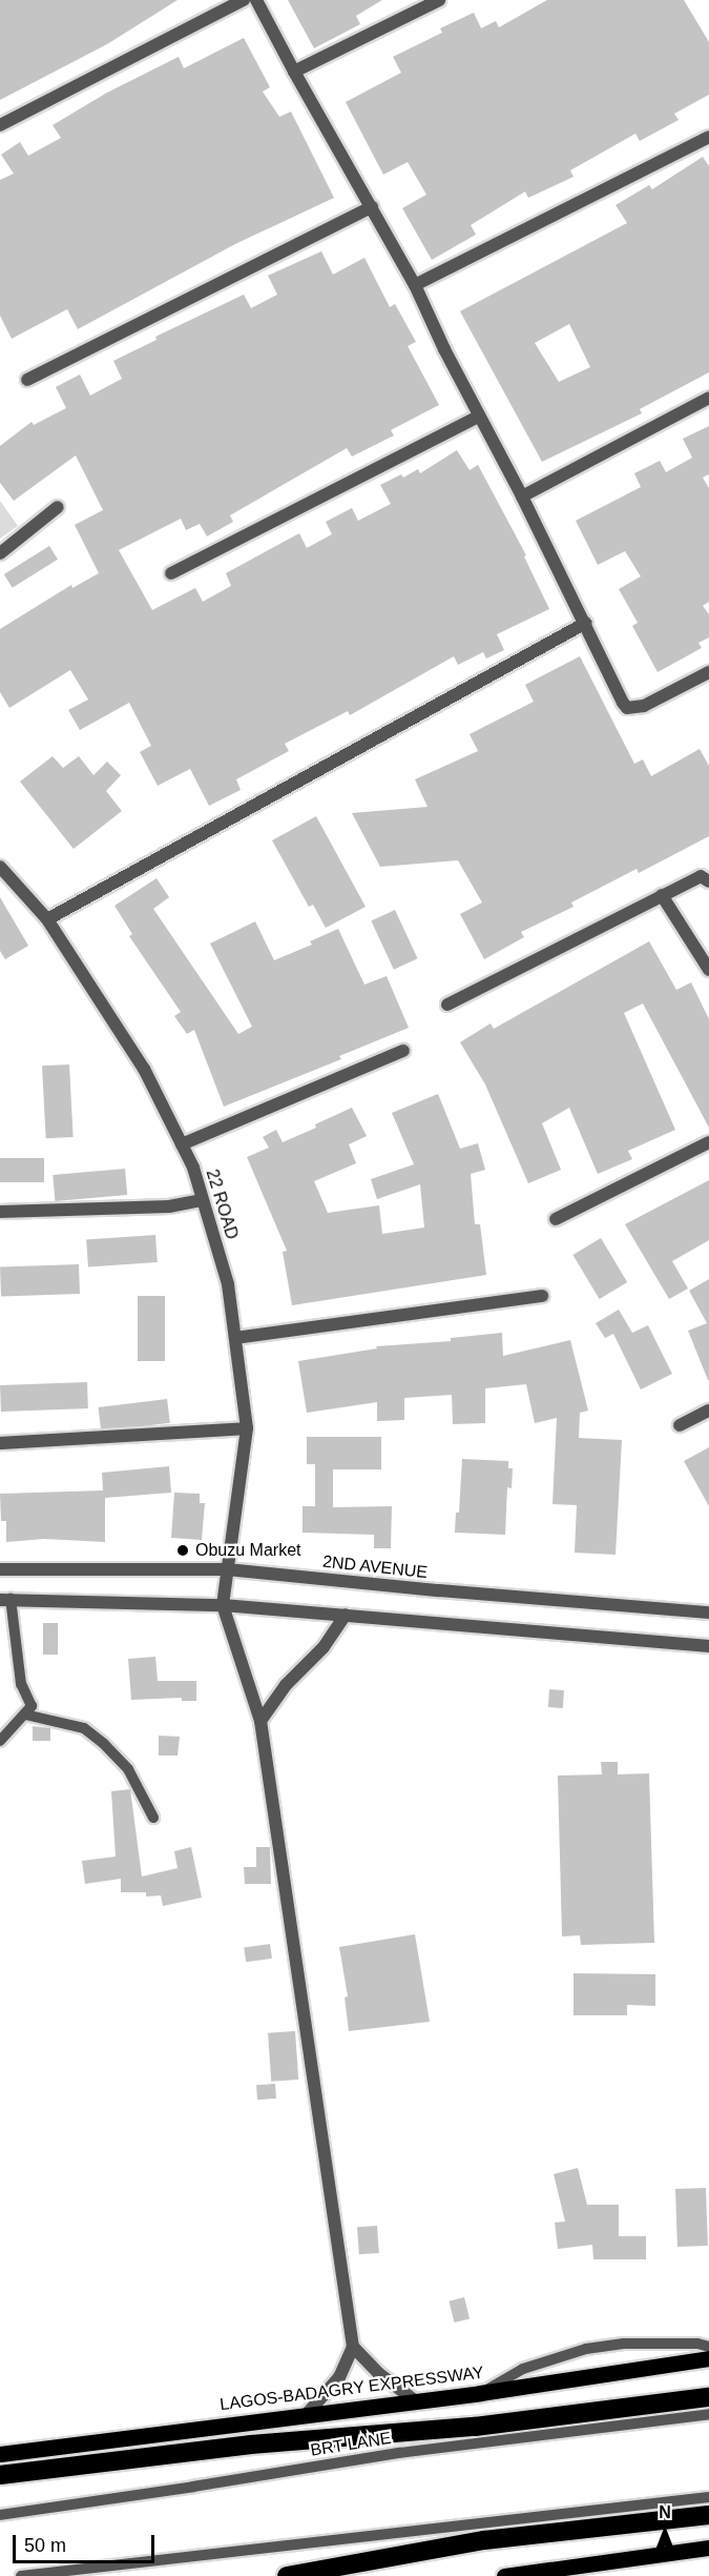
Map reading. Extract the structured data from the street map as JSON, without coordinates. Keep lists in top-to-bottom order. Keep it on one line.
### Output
{"streets":{"main road":["LAGOS-BADAGRY EXPRESSWAY"],"street":["22 ROAD","2ND AVENUE"],"lane":["BRT LANE"]},"crossings":[["22 ROAD","2ND AVENUE"]],"places":["Obuzu Market"],"scale_bar":"50 m","north":"top"}
